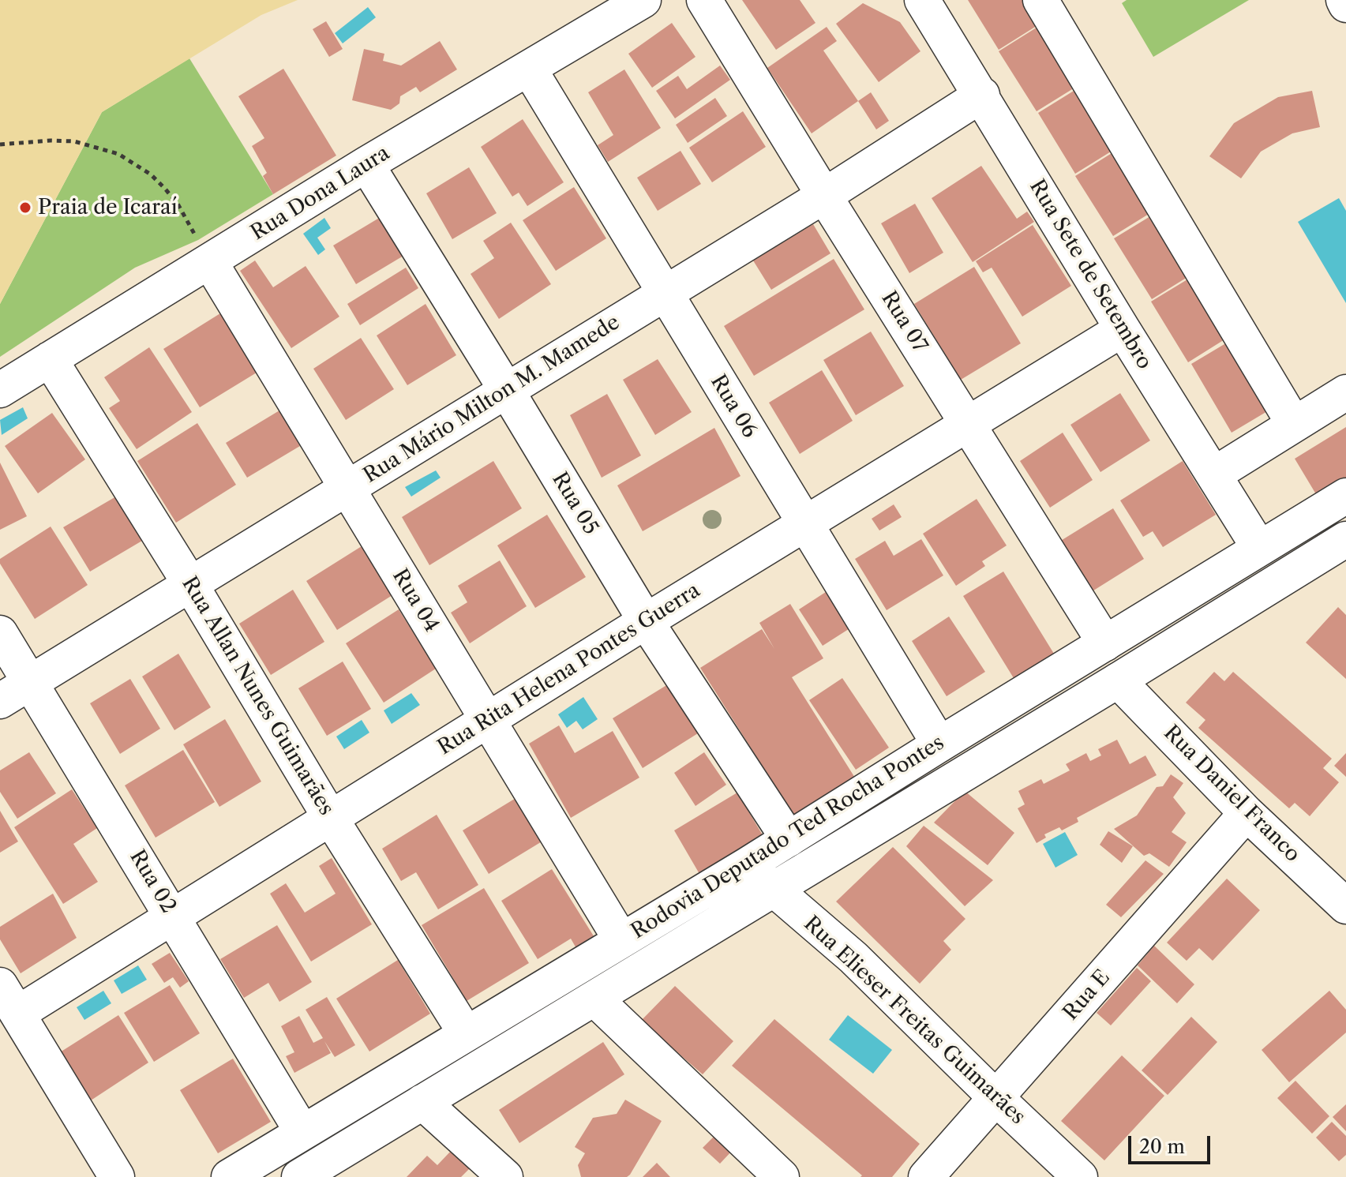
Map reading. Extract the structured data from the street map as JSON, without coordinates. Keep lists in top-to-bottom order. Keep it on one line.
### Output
{"streets":{"street":["Rua Dona Laura","Rua Sete de Setembro","Rua 07","Rua Mário Milton M. Mamede","Rua 06","Rua 05","Rua 04","Rua Rita Helena Pontes Guerra","Rua Allan Nunes Guimarães","Rua Daniel Franco","Rodovia Deputado Ted Rocha Pontes","Rua 02","Rua E","Rua Elieser Freitas Guimarães"]},"crossings":[["Rua Dona Laura","Rua 06"],["Rua Dona Laura","Rua 05"],["Rua Dona Laura","Rua 04"],["Rua Dona Laura","Rua Allan Nunes Guimarães"],["Rua Sete de Setembro","Rua Mário Milton M. Mamede"],["Rua Sete de Setembro","Rua Rita Helena Pontes Guerra"],["Rua Sete de Setembro","Rodovia Deputado Ted Rocha Pontes"],["Rua 07","Rua Mário Milton M. Mamede"],["Rua 07","Rua Rita Helena Pontes Guerra"],["Rua 07","Rodovia Deputado Ted Rocha Pontes"],["Rua Mário Milton M. Mamede","Rua 06"],["Rua Mário Milton M. Mamede","Rua 05"],["Rua Mário Milton M. Mamede","Rua 04"],["Rua Mário Milton M. Mamede","Rua Allan Nunes Guimarães"],["Rua Mário Milton M. Mamede","Rua 02"],["Rua 06","Rua Rita Helena Pontes Guerra"],["Rua 06","Rodovia Deputado Ted Rocha Pontes"],["Rua 05","Rua Rita Helena Pontes Guerra"],["Rua 05","Rodovia Deputado Ted Rocha Pontes"],["Rua 04","Rua Rita Helena Pontes Guerra"],["Rua 04","Rodovia Deputado Ted Rocha Pontes"],["Rua Rita Helena Pontes Guerra","Rua Allan Nunes Guimarães"],["Rua Rita Helena Pontes Guerra","Rua 02"],["Rua Allan Nunes Guimarães","Rodovia Deputado Ted Rocha Pontes"],["Rua Daniel Franco","Rodovia Deputado Ted Rocha Pontes"],["Rua Daniel Franco","Rua E"],["Rodovia Deputado Ted Rocha Pontes","Rua 02"],["Rodovia Deputado Ted Rocha Pontes","Rua Elieser Freitas Guimarães"],["Rua E","Rua Elieser Freitas Guimarães"]],"places":["Praia de Icaraí"],"scale_bar":"20 m"}
